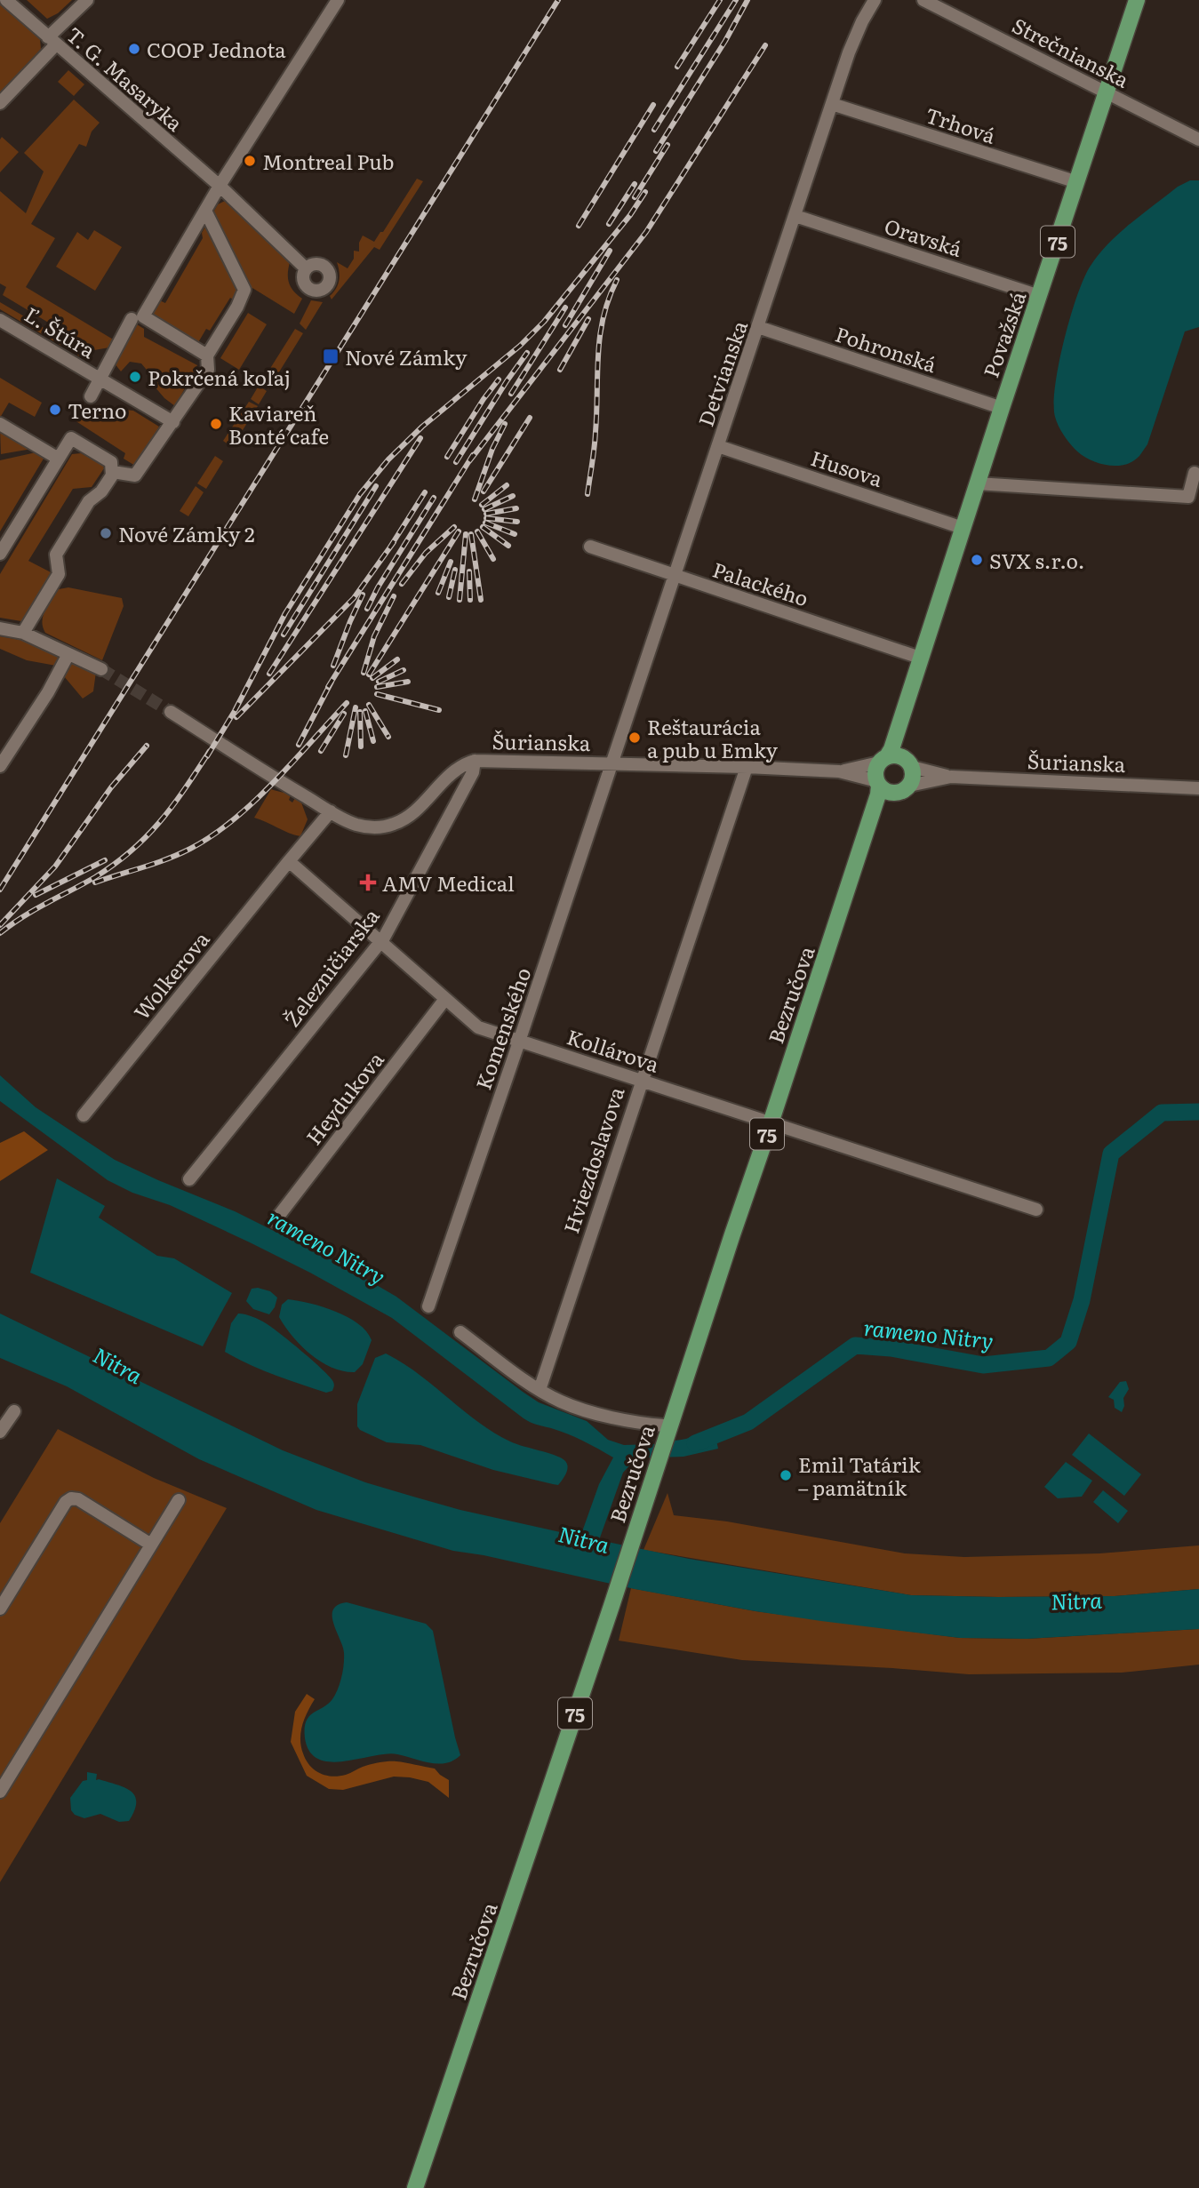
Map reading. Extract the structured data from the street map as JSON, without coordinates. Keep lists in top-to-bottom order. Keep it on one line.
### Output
{"streets":{"main road":["75","Považská","Bezručova"],"street":["Strečnianska","T. G. Masaryka","Trhová","Oravská","Ľ. Štúra","Pohronská","Detvianska","Husova","Palackého","Šurianska","Železničiarska","Wolkerova","Komenského","Kollárova","Heydukova","Hviezdoslavova"]},"crossings":[["Strečnianska","Považská"],["Trhová","Považská"],["Trhová","Detvianska"],["Oravská","Považská"],["Oravská","Detvianska"],["Považská","Pohronská"],["Považská","Husova"],["Považská","Palackého"],["Považská","Šurianska"],["Považská","Bezručova"],["Pohronská","Detvianska"],["Detvianska","Husova"],["Detvianska","Palackého"],["Detvianska","Šurianska"],["Detvianska","Komenského"],["Šurianska","Železničiarska"],["Šurianska","Bezručova"],["Šurianska","Komenského"],["Šurianska","Hviezdoslavova"],["Železničiarska","Kollárova"],["Wolkerova","Kollárova"],["Bezručova","Kollárova"],["Komenského","Kollárova"],["Kollárova","Heydukova"],["Kollárova","Hviezdoslavova"]],"water":["rameno Nitry","Nitra"],"places":{"other":["COOP Jednota","Montreal Pub","Pokrčená koľaj","Terno","Kaviareň Bonté cafe","Nové Zámky 2","SVX s.r.o.","Reštaurácia a pub u Emky","Emil Tatárik – pamätník"],"transit":["Nové Zámky"],"health":["AMV Medical"]}}
